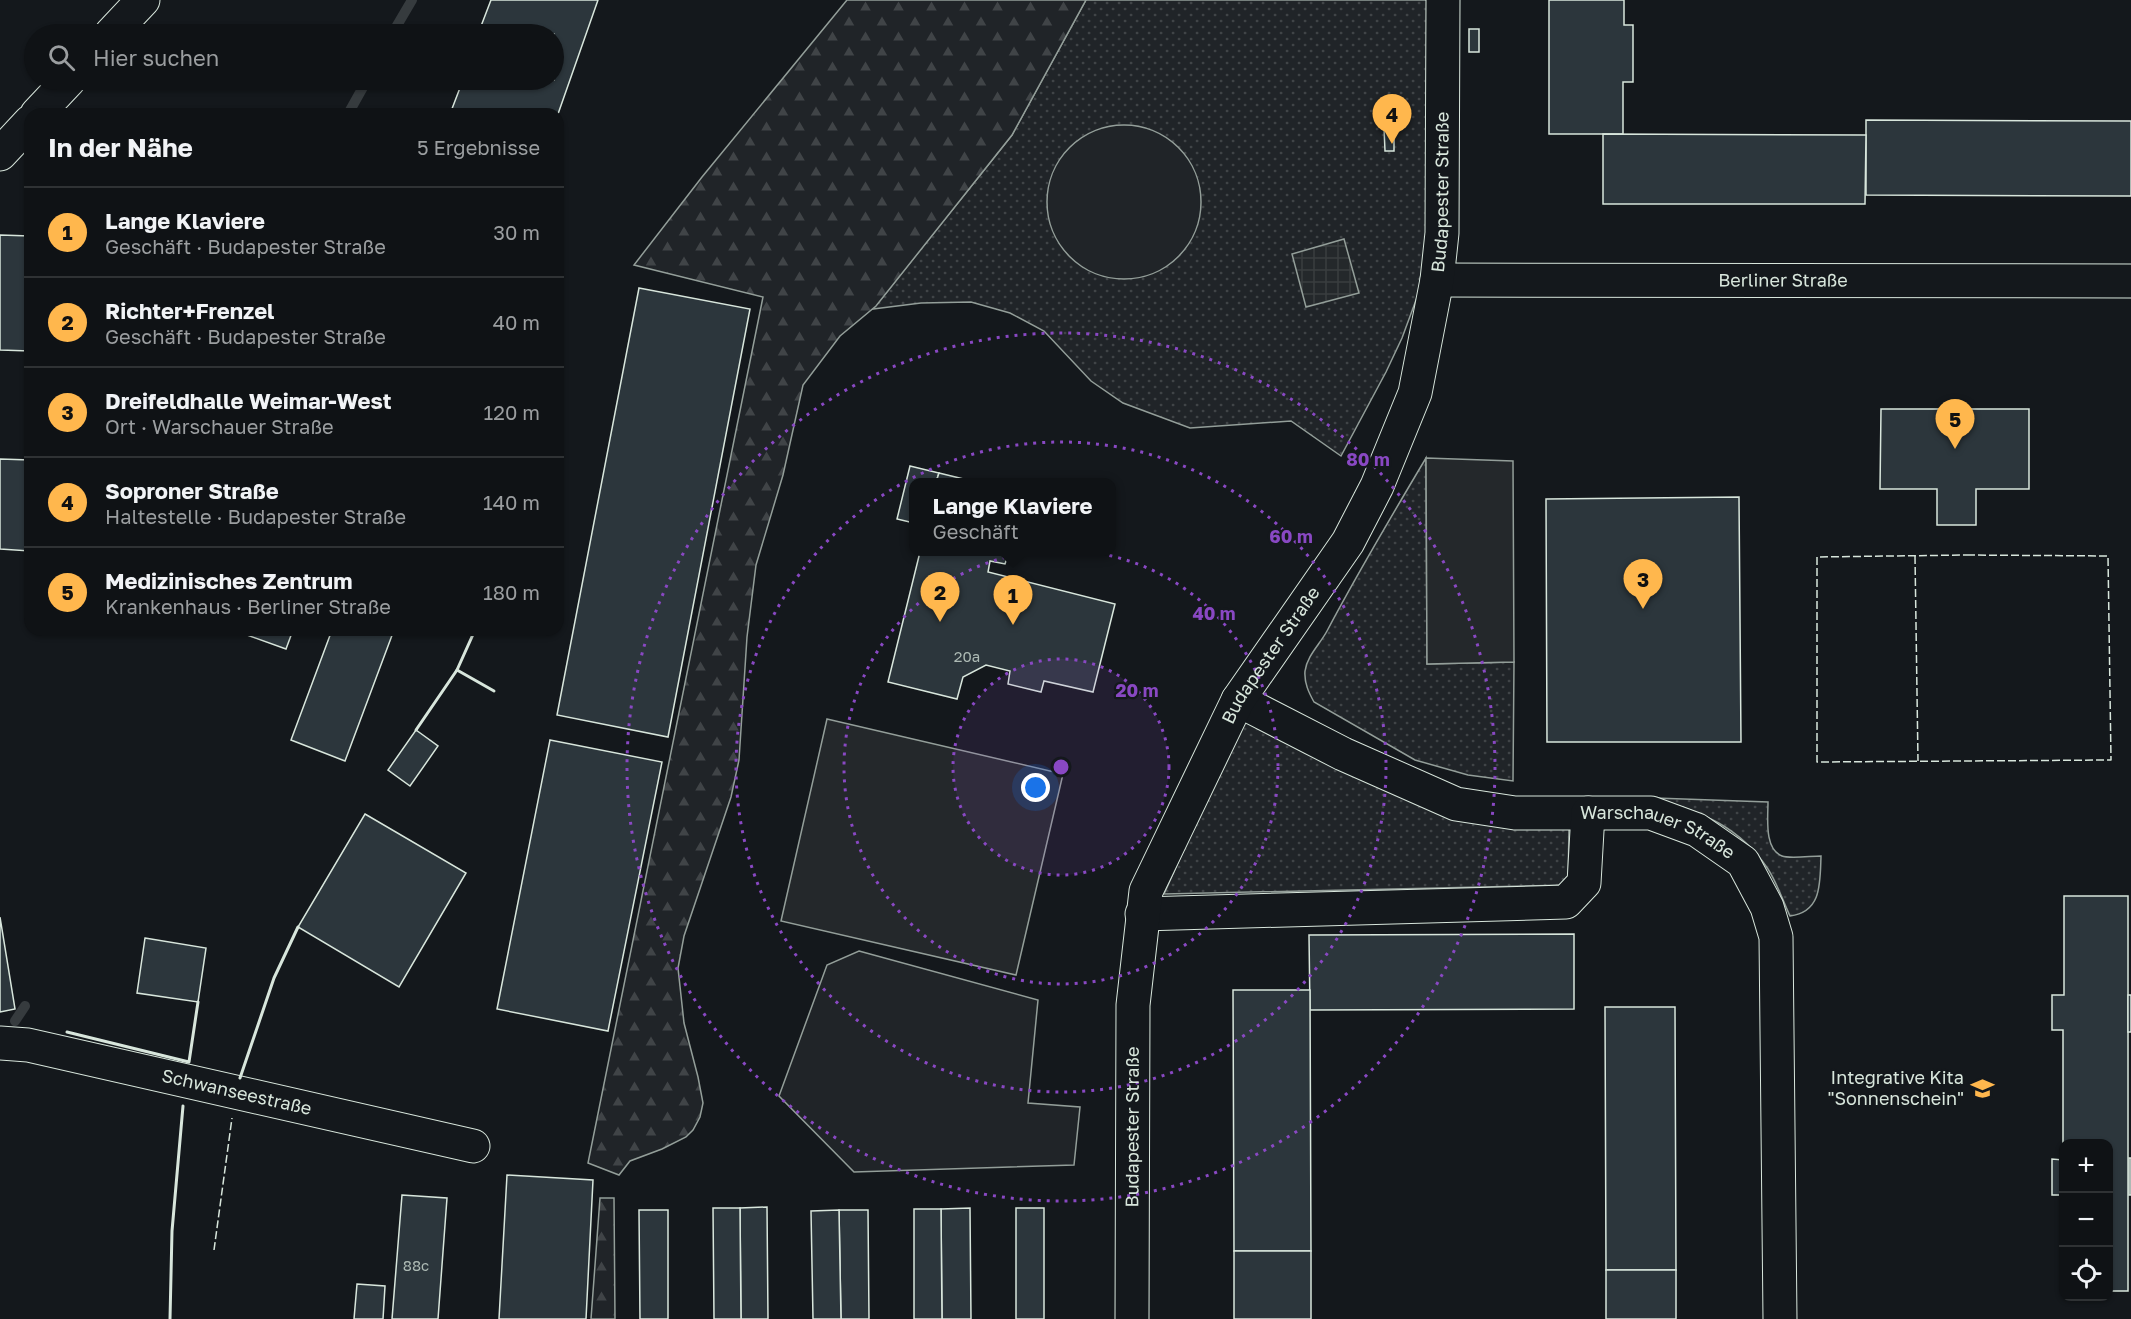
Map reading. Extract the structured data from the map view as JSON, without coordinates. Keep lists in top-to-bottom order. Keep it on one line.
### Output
{"streets":{"street":["Budapester Straße","Berliner Straße","Warschauer Straße","Schwanseestraße"]},"crossings":[["Budapester Straße","Berliner Straße"],["Budapester Straße","Warschauer Straße"]],"places":{"school or university":["Integrative Kita \"Sonnenschein\""]},"house_numbers":["20a","88c"],"page":{"search":"Hier suchen","pins":["4","5","3","2","1"],"heading":["In der Nähe","5 Ergebnisse"],"list":[{"mark":"1","name":"Lange Klaviere","note":"Geschäft · Budapester Straße","value":"30 m"},{"mark":"2","name":"Richter+Frenzel","note":"Geschäft · Budapester Straße","value":"40 m"},{"mark":"3","name":"Dreifeldhalle Weimar-West","note":"Ort · Warschauer Straße","value":"120 m"},{"mark":"4","name":"Soproner Straße","note":"Haltestelle · Budapester Straße","value":"140 m"},{"mark":"5","name":"Medizinisches Zentrum","note":"Krankenhaus · Berliner Straße","value":"180 m"}],"popup":["Lange Klaviere","Geschäft"],"map_buttons":["+","−"]},"rings":["80 m","60 m","40 m","20 m"]}
